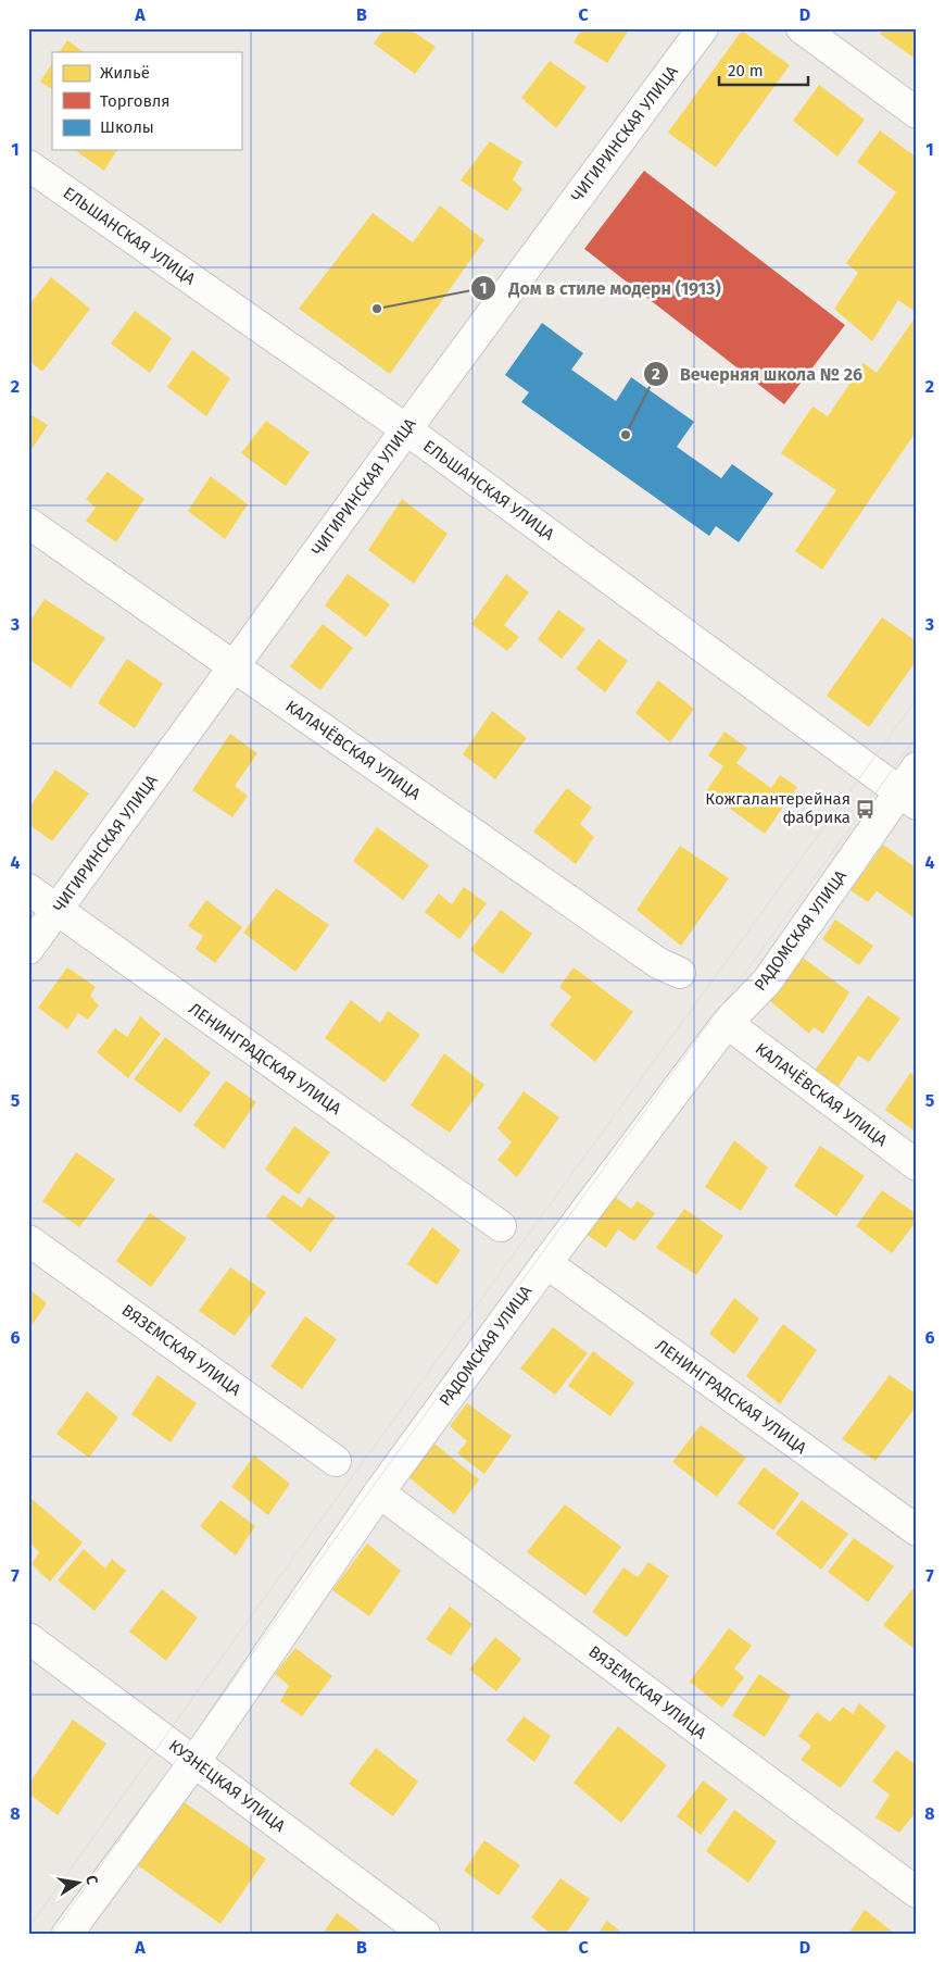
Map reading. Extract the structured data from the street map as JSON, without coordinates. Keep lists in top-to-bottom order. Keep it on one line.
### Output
{"streets":{"street":["ЧИГИРИНСКАЯ УЛИЦА","ЕЛЬШАНСКАЯ УЛИЦА","КАЛАЧЁВСКАЯ УЛИЦА","РАДОМСКАЯ УЛИЦА","ЛЕНИНГРАДСКАЯ УЛИЦА","ВЯЗЕМСКАЯ УЛИЦА","КУЗНЕЦКАЯ УЛИЦА"]},"crossings":[["ЧИГИРИНСКАЯ УЛИЦА","ЕЛЬШАНСКАЯ УЛИЦА"],["ЧИГИРИНСКАЯ УЛИЦА","КАЛАЧЁВСКАЯ УЛИЦА"],["ЧИГИРИНСКАЯ УЛИЦА","ЛЕНИНГРАДСКАЯ УЛИЦА"],["ЕЛЬШАНСКАЯ УЛИЦА","РАДОМСКАЯ УЛИЦА"],["КАЛАЧЁВСКАЯ УЛИЦА","РАДОМСКАЯ УЛИЦА"],["РАДОМСКАЯ УЛИЦА","ЛЕНИНГРАДСКАЯ УЛИЦА"],["РАДОМСКАЯ УЛИЦА","ВЯЗЕМСКАЯ УЛИЦА"],["РАДОМСКАЯ УЛИЦА","КУЗНЕЦКАЯ УЛИЦА"]],"places":{"other":["Дом в стиле модерн (1913)","Вечерняя школа № 26"],"bus stop":["Кожгалантерейная фабрика"]},"legend":["Жильё","Торговля","Школы"],"scale_bar":"20 m","north":"right","grid":{"columns":["A","B","C","D"],"rows":["1","2","3","4","5","6","7","8"]}}
